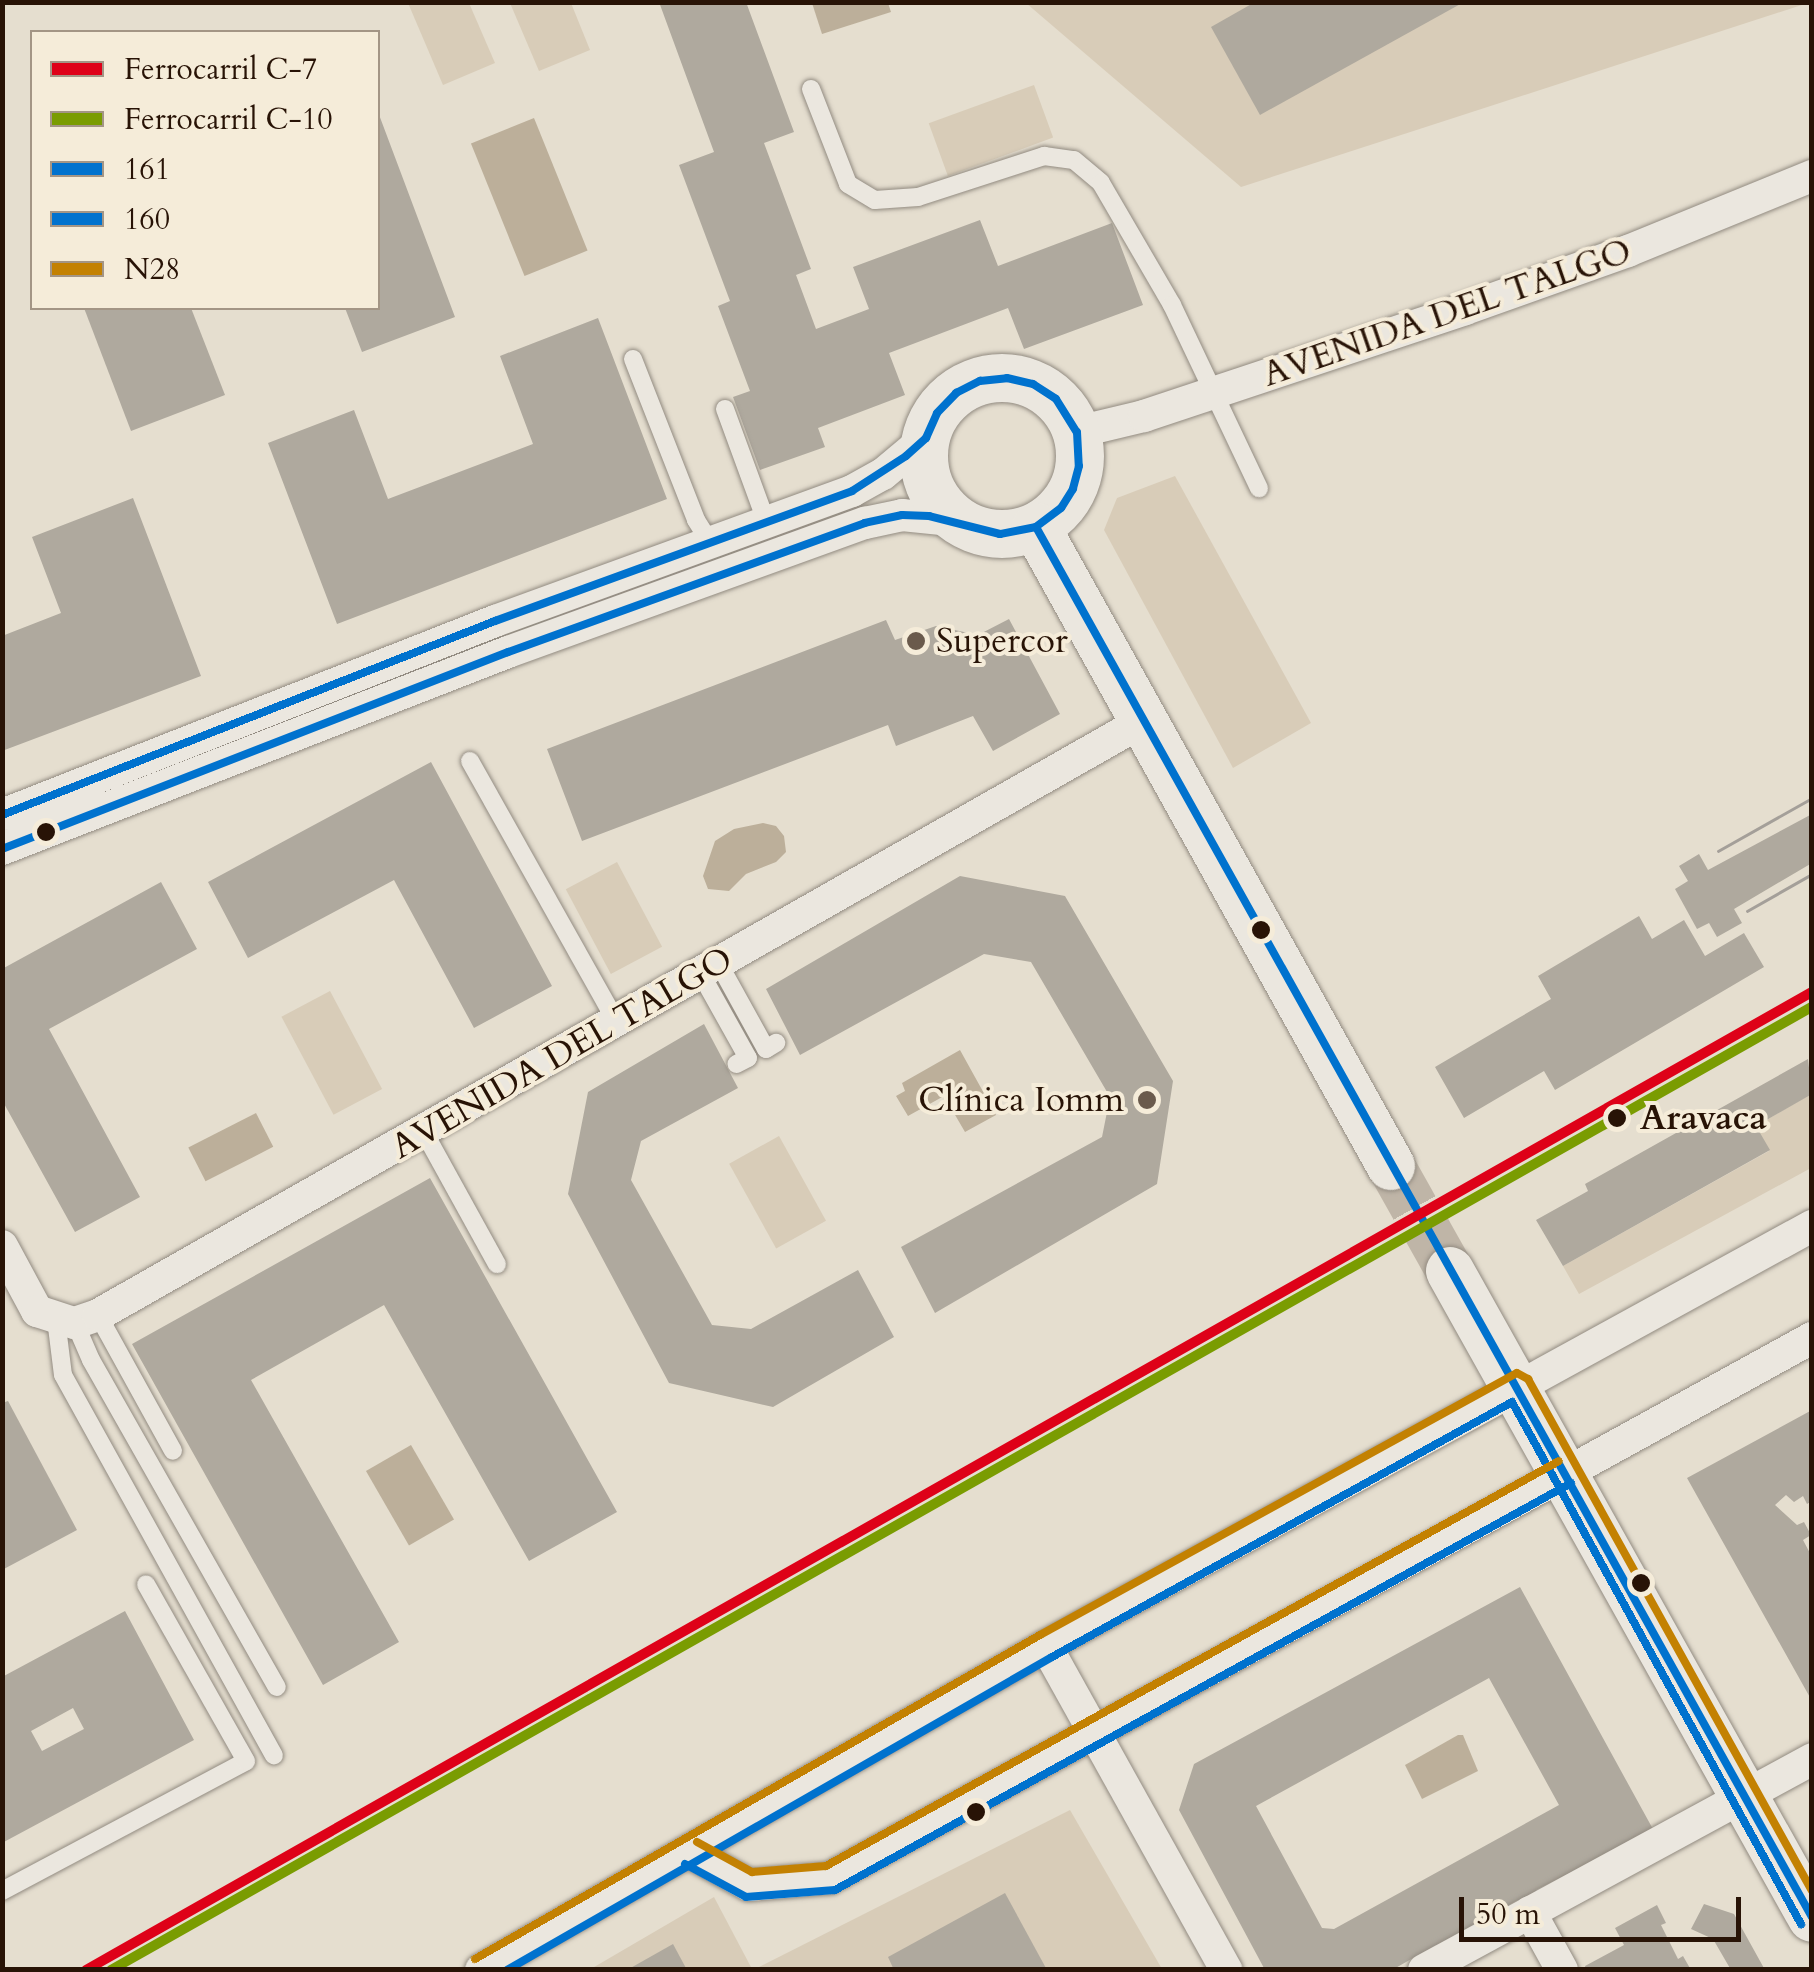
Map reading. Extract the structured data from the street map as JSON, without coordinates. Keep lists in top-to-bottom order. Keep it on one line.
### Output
{"streets":{"street":["AVENIDA DEL TALGO"]},"places":["Supercor","Clínica Iomm","Aravaca"],"lines":["transit line 161","rail line C-7","rail line C-10","transit line N28","transit line 160"],"legend":["Ferrocarril C-7","Ferrocarril C-10","161","160","N28"],"scale_bar":"50 m"}
